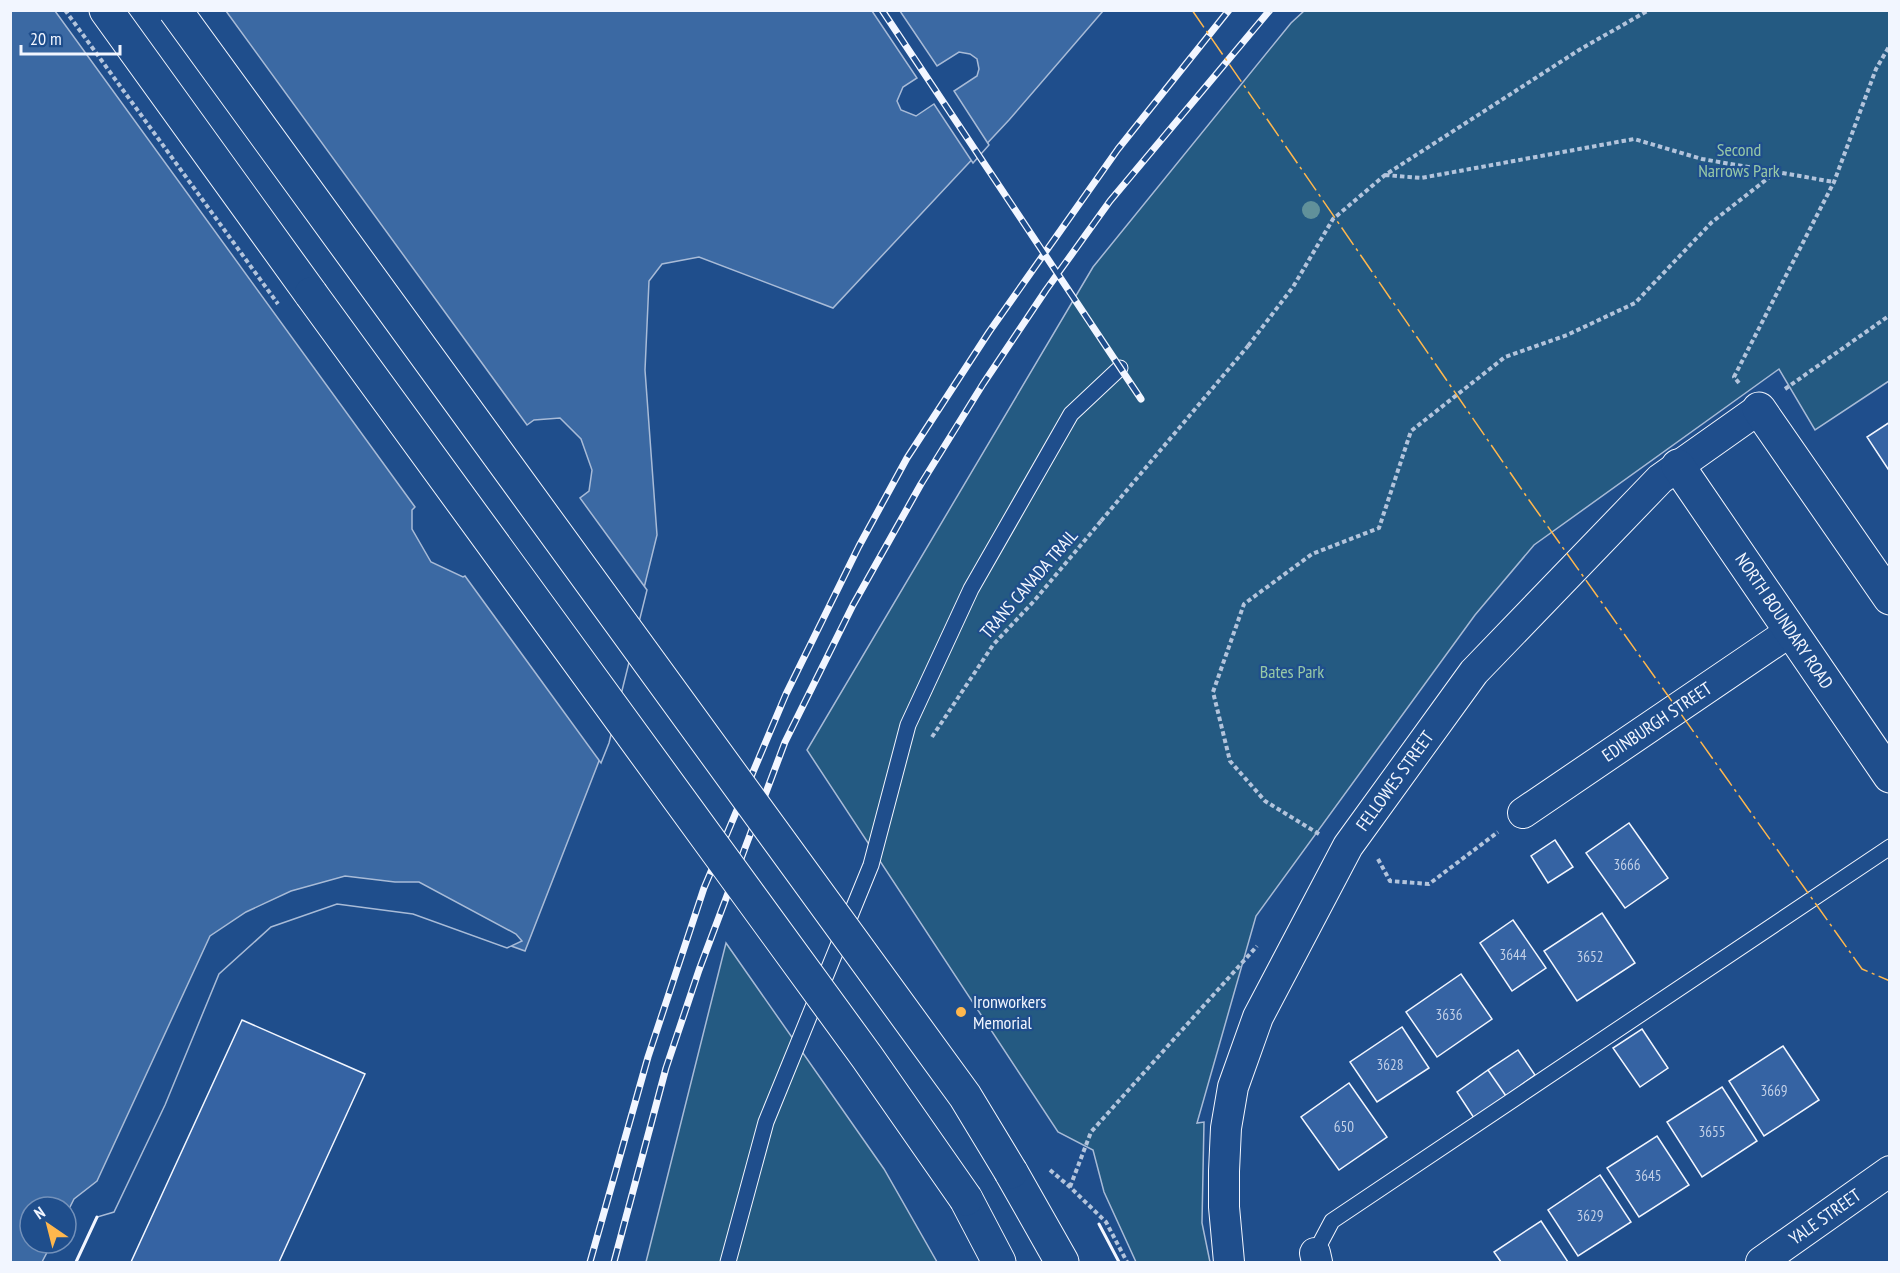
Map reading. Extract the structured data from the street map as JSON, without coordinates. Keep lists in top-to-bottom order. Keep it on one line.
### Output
{"streets":{"main road":["NORTH BOUNDARY ROAD"],"street":["EDINBURGH STREET","FELLOWES STREET","YALE STREET"],"path":["TRANS CANADA TRAIL"]},"crossings":[["NORTH BOUNDARY ROAD","EDINBURGH STREET"],["NORTH BOUNDARY ROAD","FELLOWES STREET"]],"parks":["Second Narrows Park","Bates Park"],"places":["Ironworkers Memorial"],"house_numbers":["3666","3644","3652","3636","3628","3669","650","3655","3645","3629"],"scale_bar":"20 m","north":"top left"}
